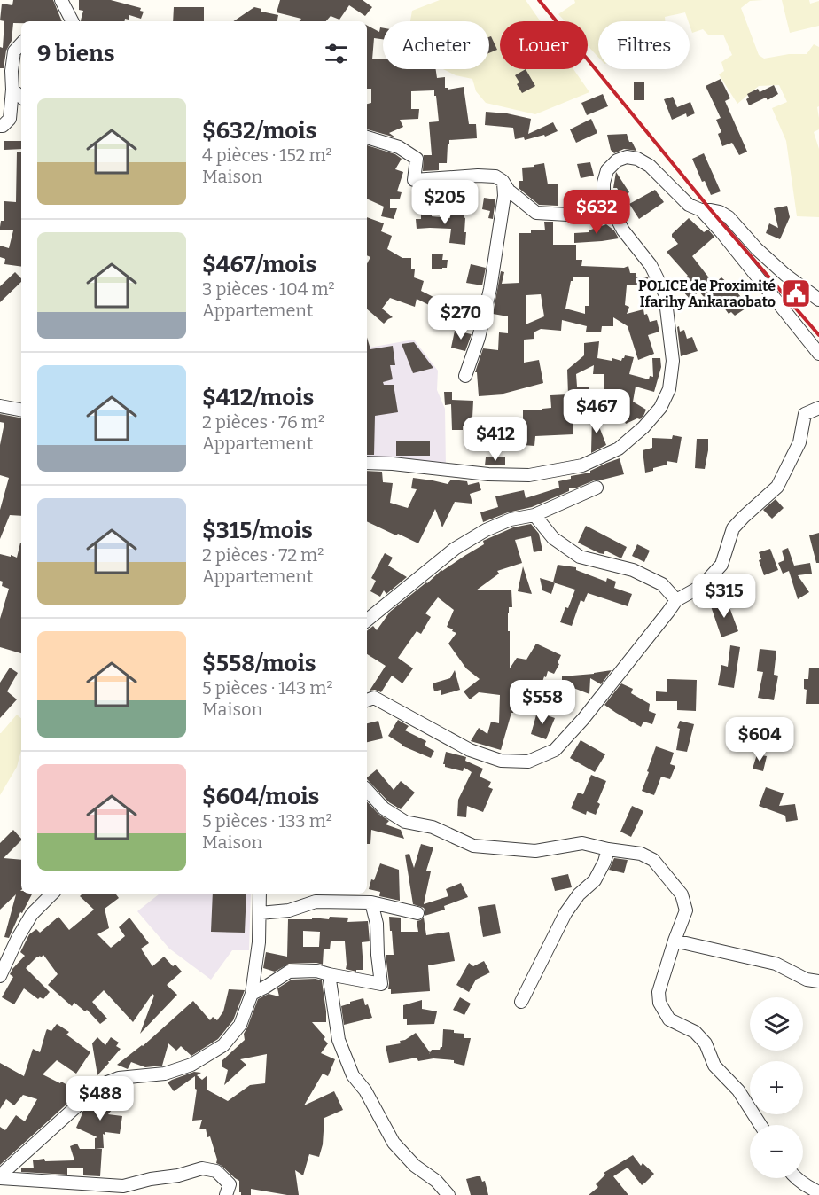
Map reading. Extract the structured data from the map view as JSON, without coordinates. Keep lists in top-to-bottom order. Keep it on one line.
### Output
{"places":{"public building":["POLICE de Proximité Ifarihy Ankaraobato"]},"page":{"chip":["Acheter","Louer","Filtres"],"heading":"9 biens","list":[{"name":"$632/mois","note":"4 pièces · 152 m² · Maison"},{"name":"$467/mois","note":"3 pièces · 104 m² · Appartement"},{"name":"$412/mois","note":"2 pièces · 76 m² · Appartement"},{"name":"$315/mois","note":"2 pièces · 72 m² · Appartement"},{"name":"$558/mois","note":"5 pièces · 143 m² · Maison"},{"name":"$604/mois","note":"5 pièces · 133 m² · Maison"}],"price":["$205","$632","$270","$467","$412","$315","$558","$604","$488"],"map_buttons":["+","−"]}}
